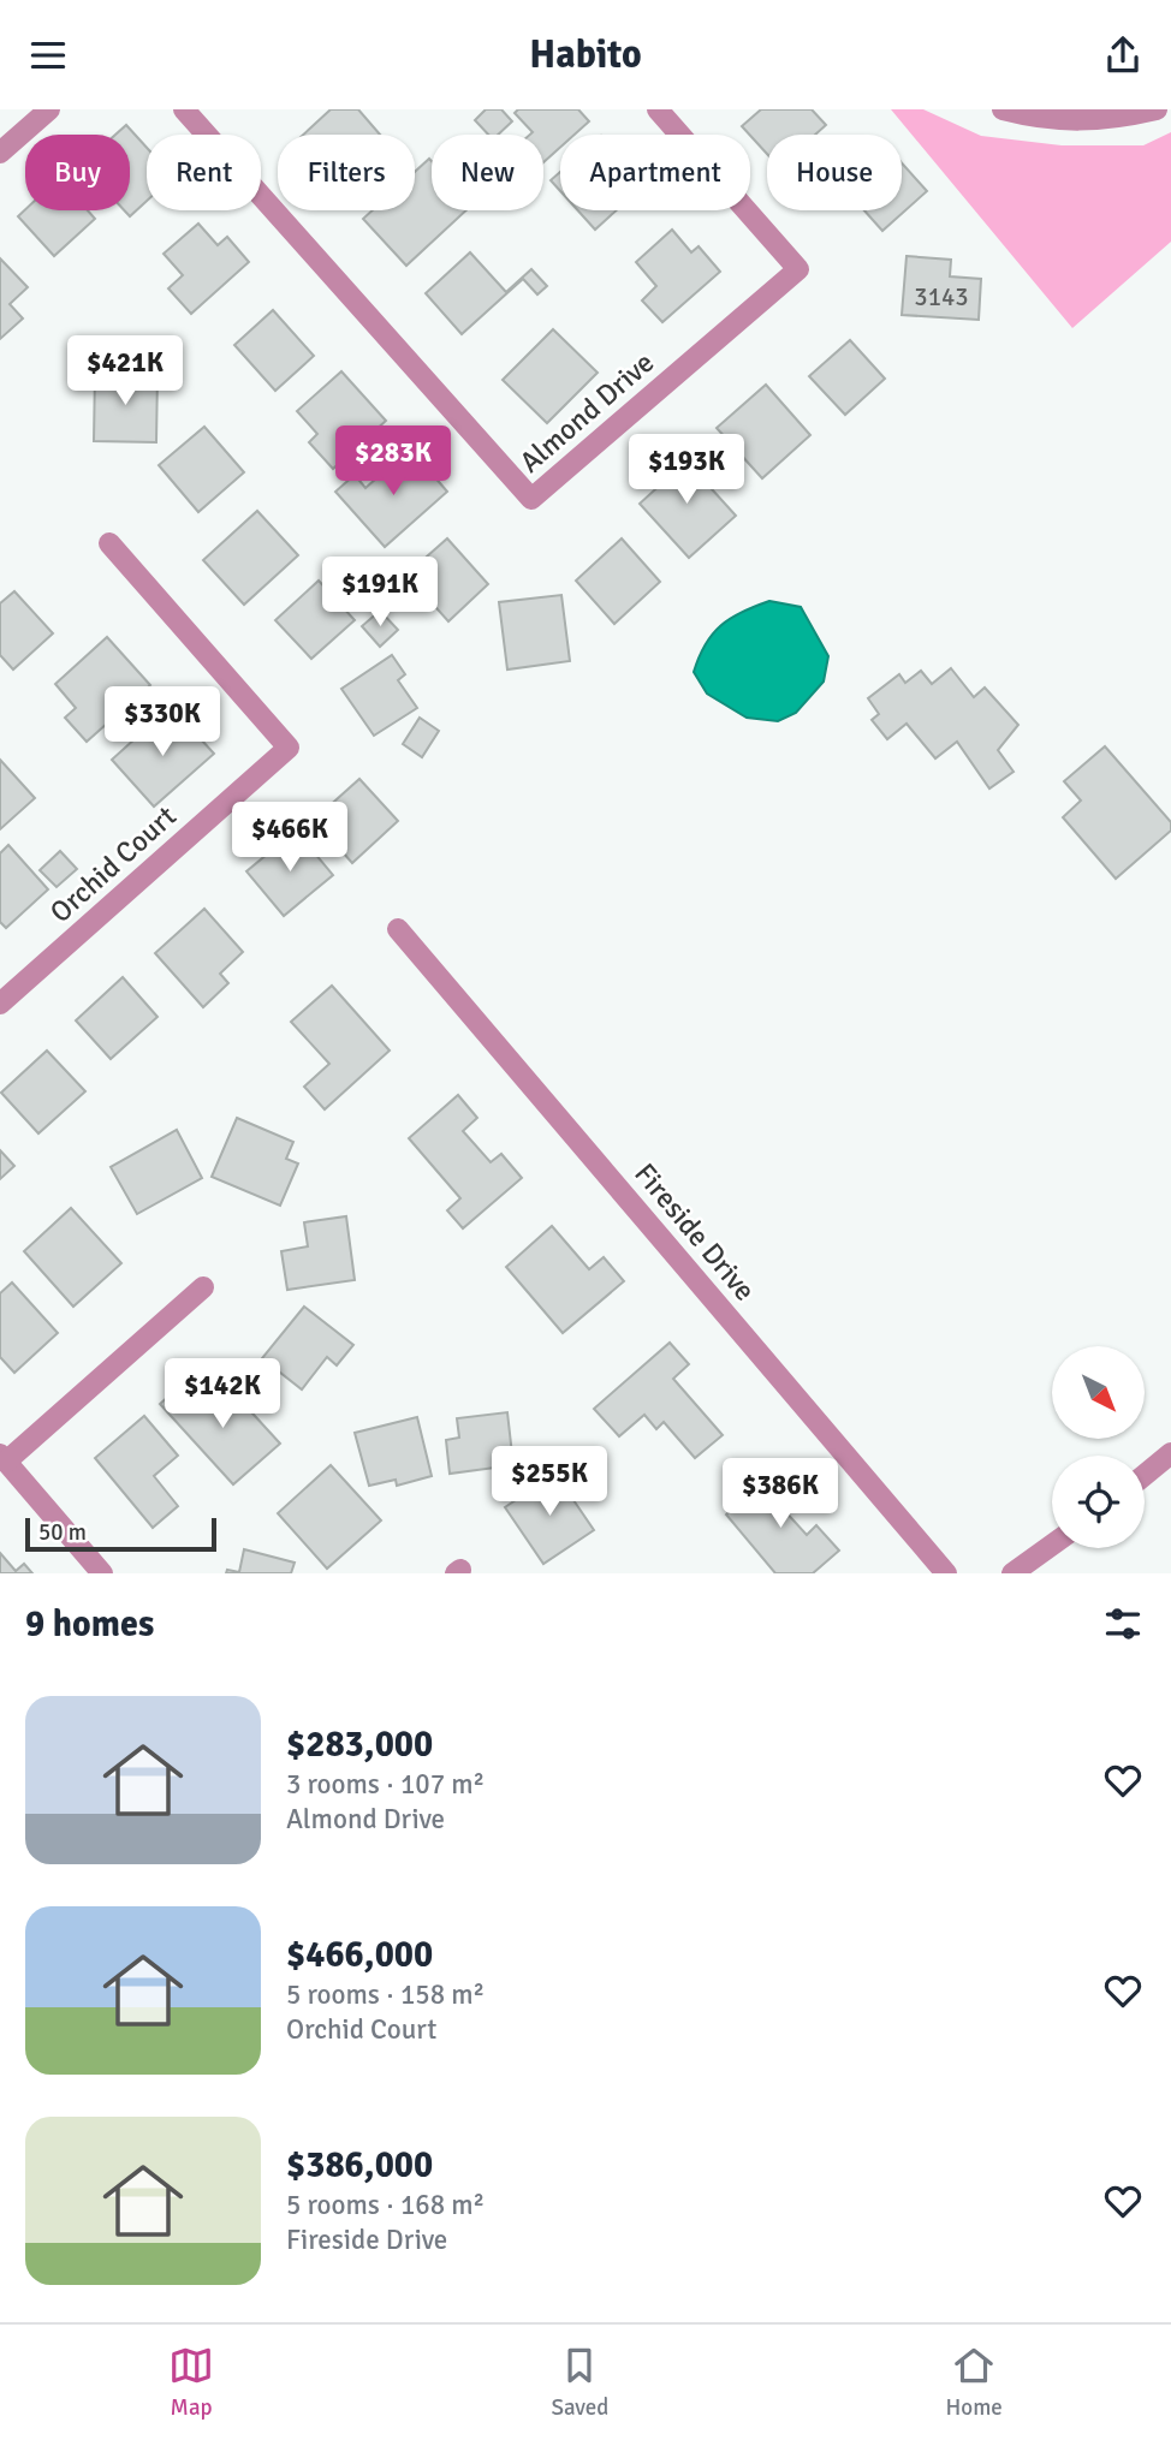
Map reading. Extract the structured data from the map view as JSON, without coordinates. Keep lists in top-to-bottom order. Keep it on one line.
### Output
{"streets":{"street":["Almond Drive","Orchid Court","Fireside Drive"]},"house_numbers":["3143"],"scale_bar":"50 m","north":"bottom right","page":{"header":"Habito","chip":["Buy","Rent","Filters","New","Apartment","House"],"price":["$421K","$283K","$193K","$191K","$330K","$466K","$142K","$255K","$386K"],"scale":"50 m","heading":"9 homes","list":[{"name":"$283,000","note":"3 rooms · 107 m² · Almond Drive"},{"name":"$466,000","note":"5 rooms · 158 m² · Orchid Court"},{"name":"$386,000","note":"5 rooms · 168 m² · Fireside Drive"}],"tabs":["Map","Saved","Home"]}}
